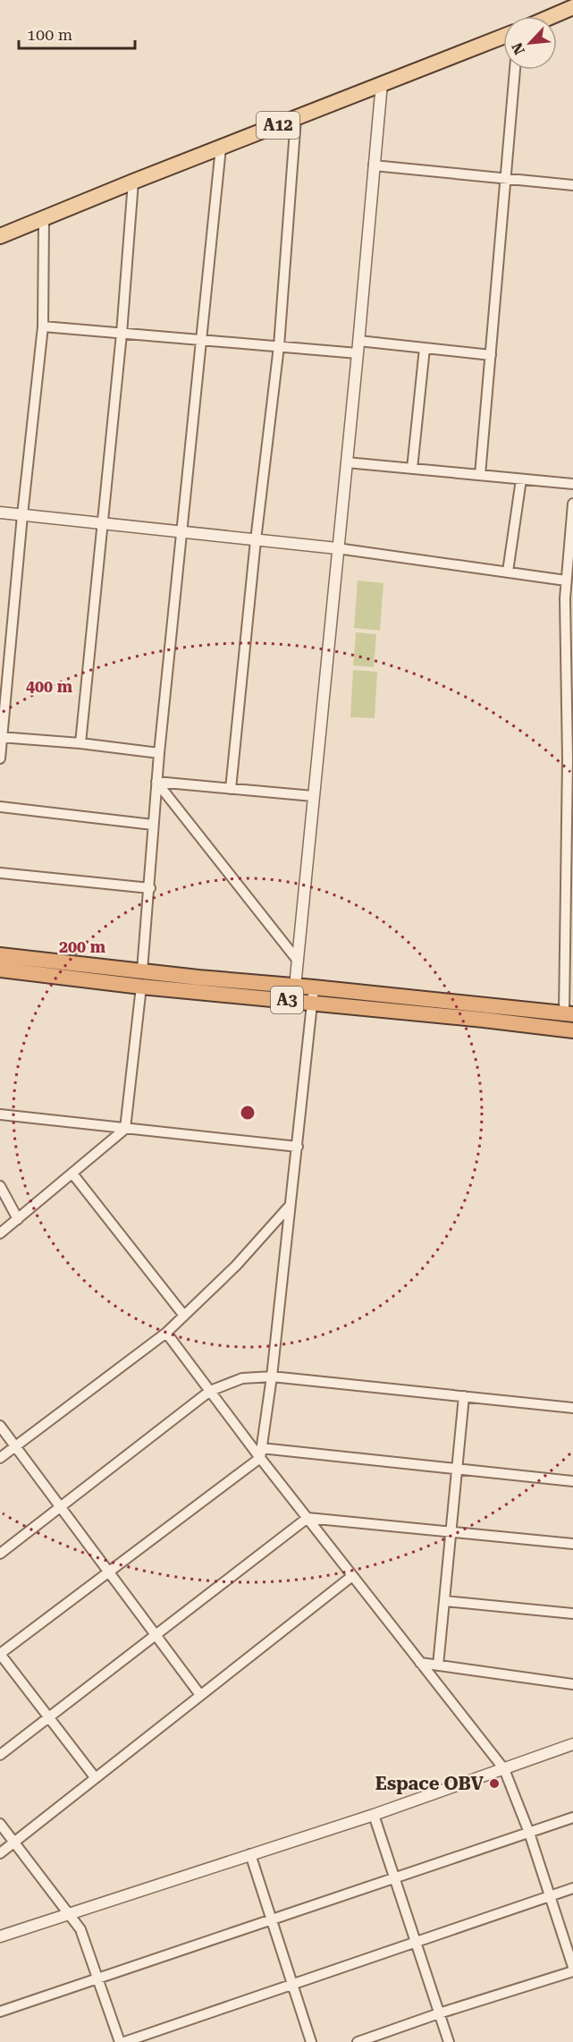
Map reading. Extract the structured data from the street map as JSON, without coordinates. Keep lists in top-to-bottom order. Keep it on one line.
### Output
{"streets":{"highway":["A3"],"main road":["A12"]},"places":["Espace OBV"],"scale_bar":"100 m","north":"bottom left","rings":["400 m","200 m"]}
